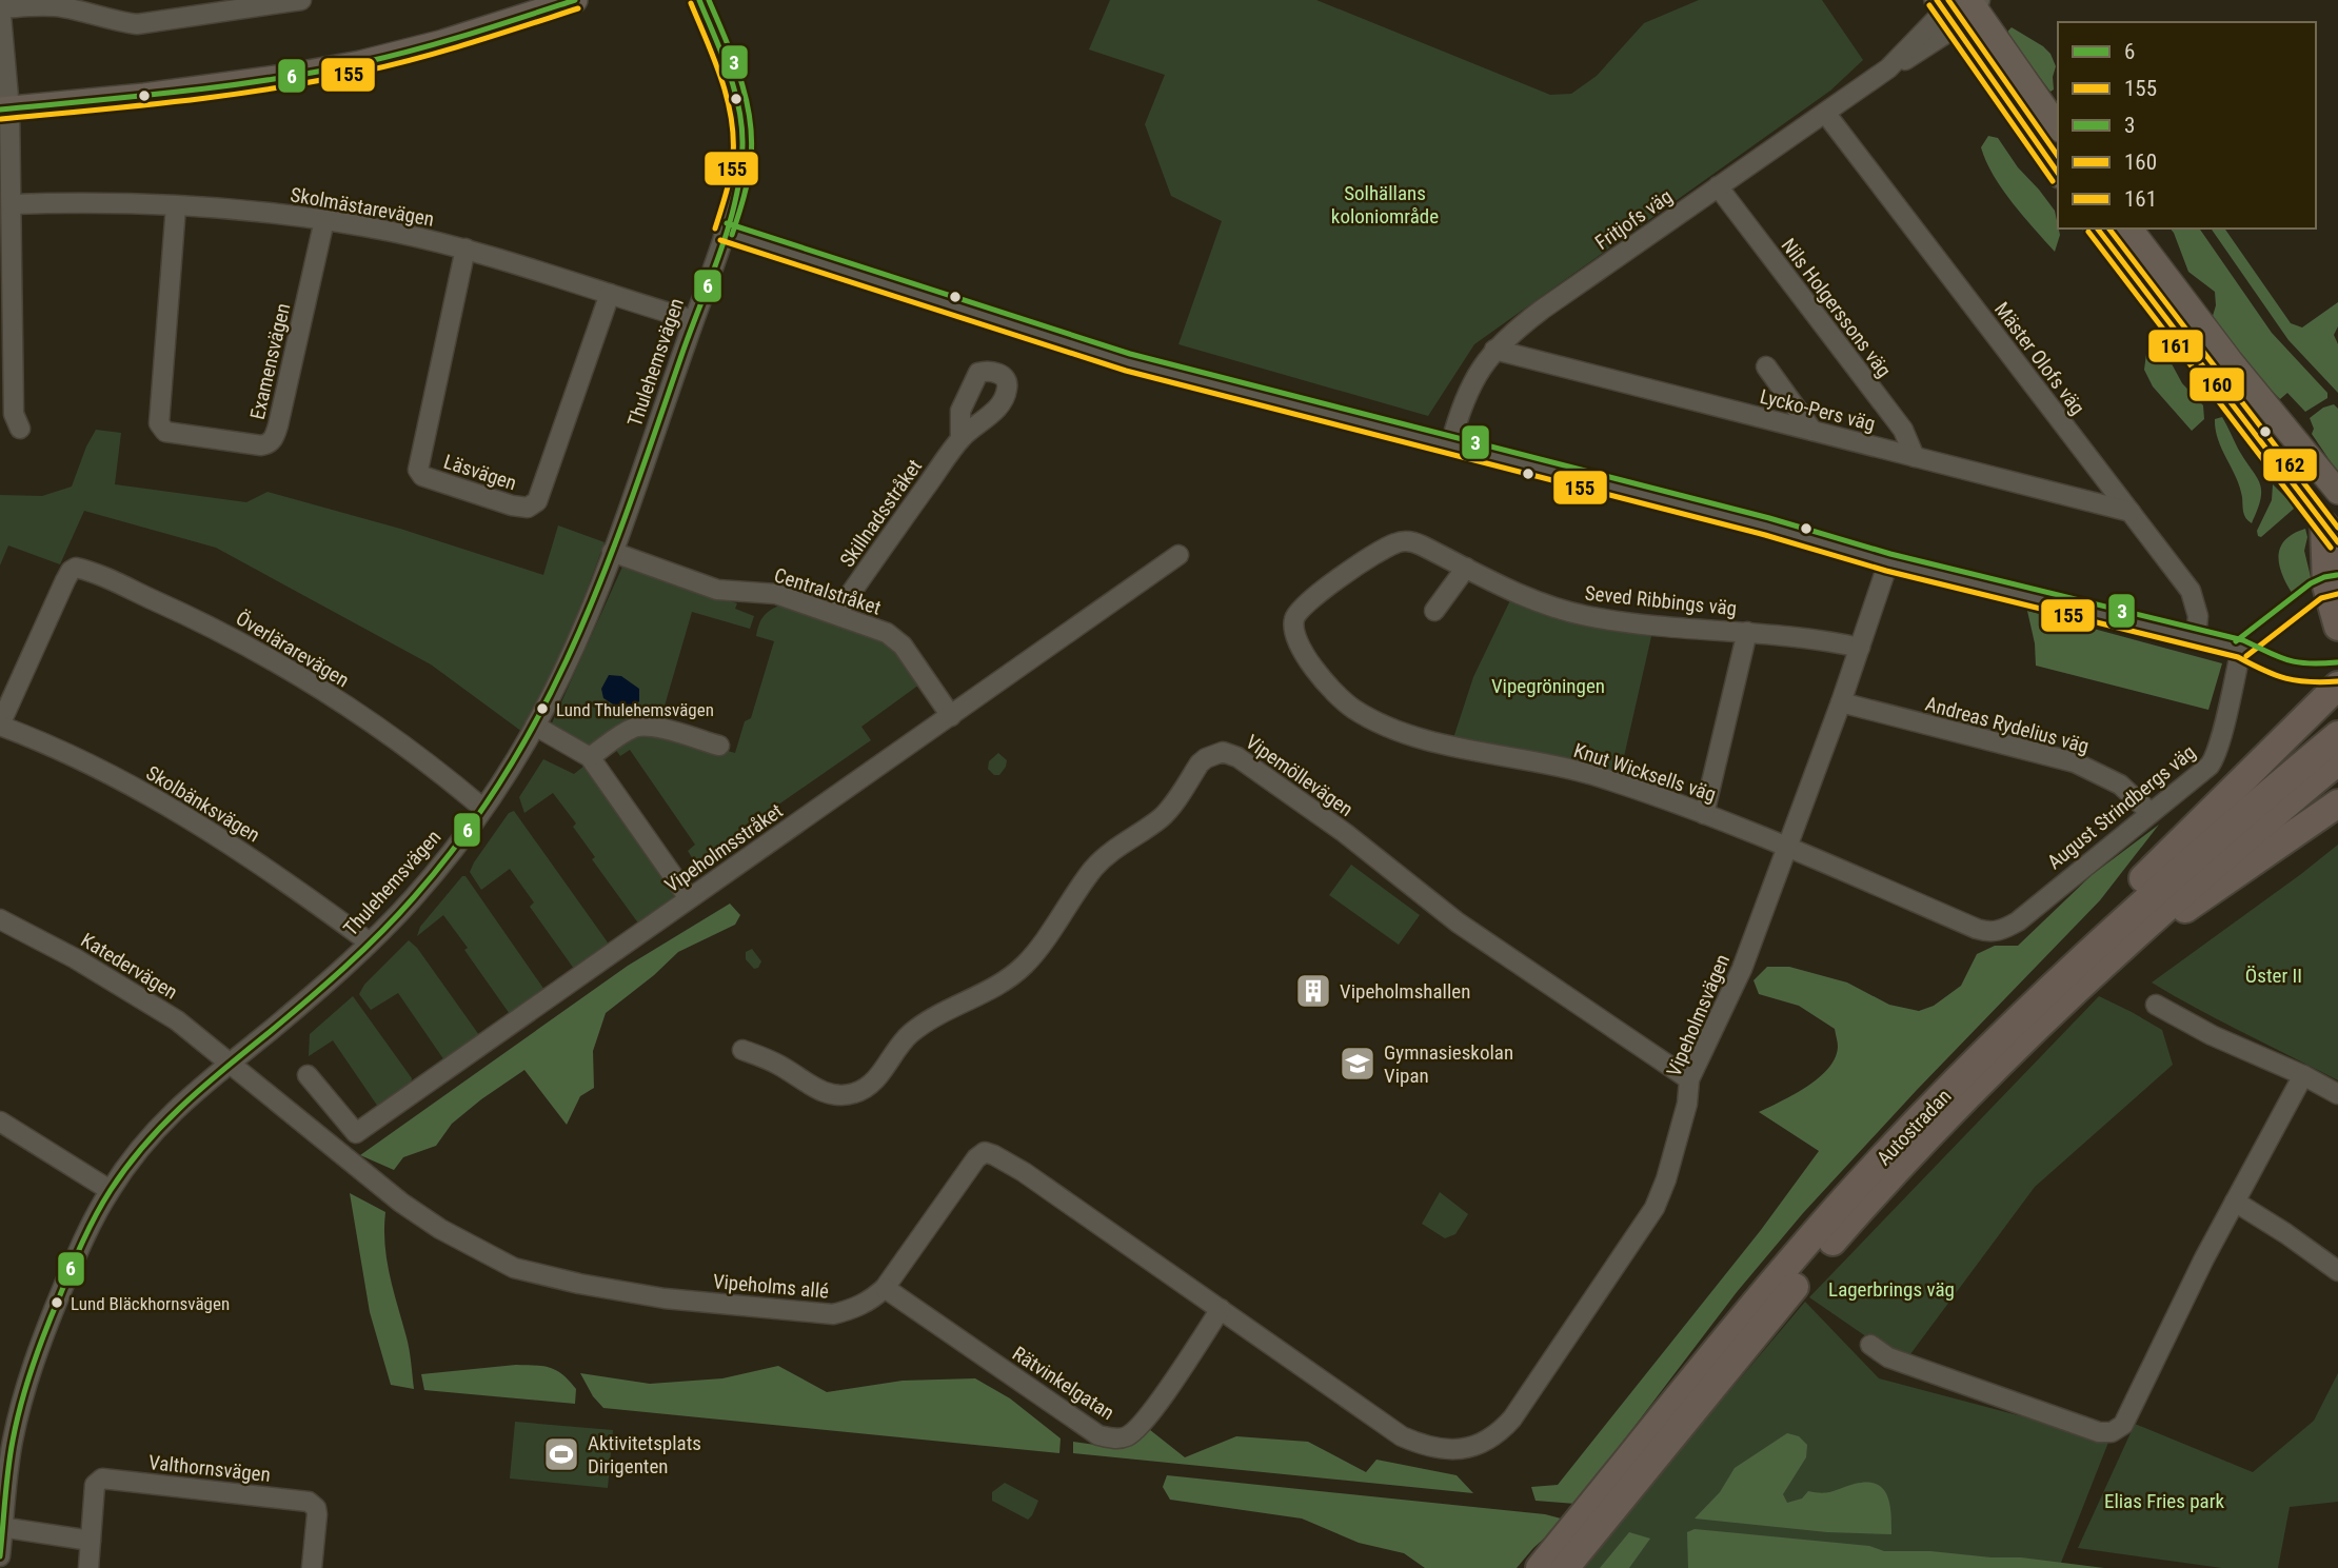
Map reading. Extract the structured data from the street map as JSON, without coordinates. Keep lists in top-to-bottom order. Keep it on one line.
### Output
{"streets":{"highway":["Autostradan"],"street":["Skolmästarevägen","Fritjofs väg","Nils Holgerssons väg","Mäster Olofs väg","Examensvägen","Thulehemsvägen","Lycko-Pers väg","Läsvägen","Skillnadsstråket","Centralstråket","Seved Ribbings väg","Överlärarevägen","Andreas Rydelius väg","Knut Wicksells väg","Vipemöllevägen","Skolbänksvägen","August Strindbergs väg","Vipeholmsstråket","Katedervägen","Vipeholmsvägen","Vipeholms allé","Rätvinkelgatan","Valthornsvägen"]},"crossings":[["Skolmästarevägen","Examensvägen"],["Skolmästarevägen","Thulehemsvägen"],["Skolmästarevägen","Läsvägen"],["Fritjofs väg","Nils Holgerssons väg"],["Fritjofs väg","Mäster Olofs väg"],["Fritjofs väg","Lycko-Pers väg"],["Nils Holgerssons väg","Lycko-Pers väg"],["Mäster Olofs väg","Lycko-Pers väg"],["Mäster Olofs väg","August Strindbergs väg"],["Thulehemsvägen","Centralstråket"],["Thulehemsvägen","Överlärarevägen"],["Thulehemsvägen","Skolbänksvägen"],["Thulehemsvägen","Katedervägen"],["Thulehemsvägen","Vipeholms allé"],["Skillnadsstråket","Centralstråket"],["Centralstråket","Vipeholmsstråket"],["Seved Ribbings väg","Knut Wicksells väg"],["Seved Ribbings väg","Vipeholmsvägen"],["Överlärarevägen","Skolbänksvägen"],["Andreas Rydelius väg","August Strindbergs väg"],["Andreas Rydelius väg","Vipeholmsvägen"],["Knut Wicksells väg","August Strindbergs väg"],["Knut Wicksells väg","Vipeholmsvägen"],["Vipemöllevägen","Vipeholmsvägen"],["Katedervägen","Vipeholms allé"],["Vipeholmsvägen","Vipeholms allé"],["Vipeholms allé","Rätvinkelgatan"]],"parks":["Solhällans koloniområde","Vipegröningen","Öster II","Lagerbrings väg","Elias Fries park"],"places":{"other":["Lund Thulehemsvägen","Lund Bläckhornsvägen"],"building":["Vipeholmshallen"],"school or university":["Gymnasieskolan Vipan"],"sports":["Aktivitetsplats Dirigenten"]},"lines":["transit line 6","transit line 3","transit line 160","transit line 162","transit line 155","transit line 161"],"legend":["6","155","3","160","161"]}
